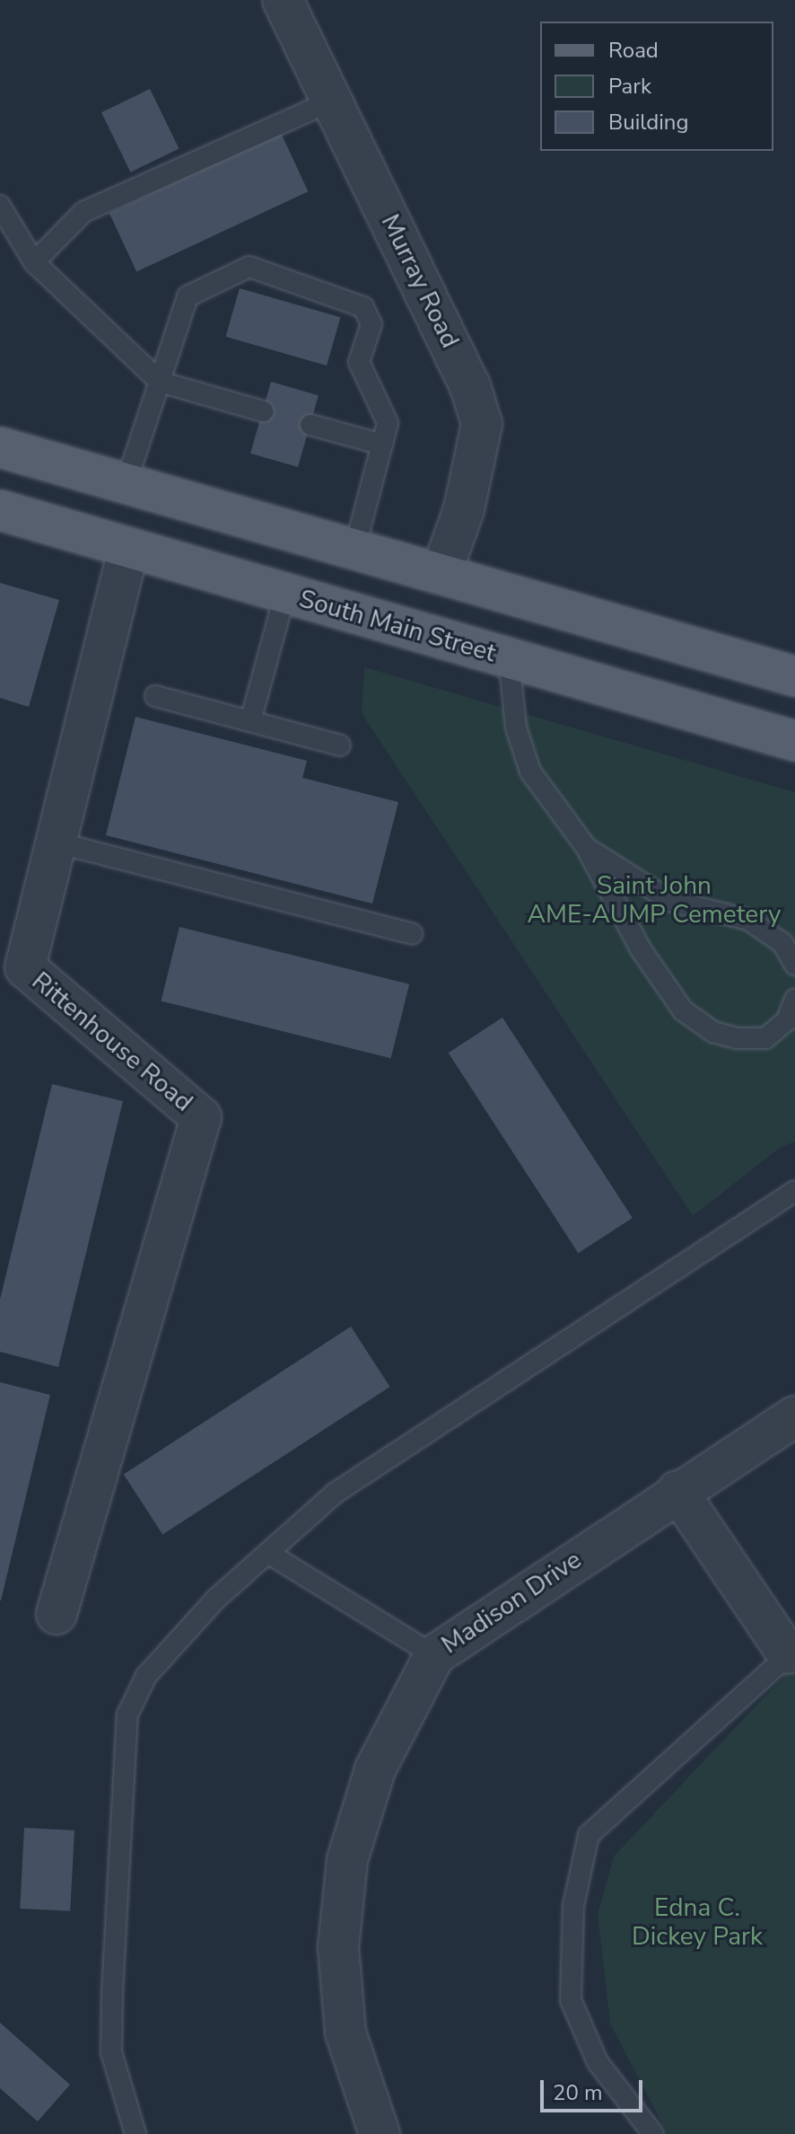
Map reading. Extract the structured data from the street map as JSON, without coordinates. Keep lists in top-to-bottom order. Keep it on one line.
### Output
{"streets":{"main road":["South Main Street"],"street":["Murray Road","Rittenhouse Road","Madison Drive"]},"crossings":[["South Main Street","Rittenhouse Road"]],"parks":["Saint John AME-AUMP Cemetery","Edna C. Dickey Park"],"legend":["Road","Park","Building"],"scale_bar":"20 m"}
